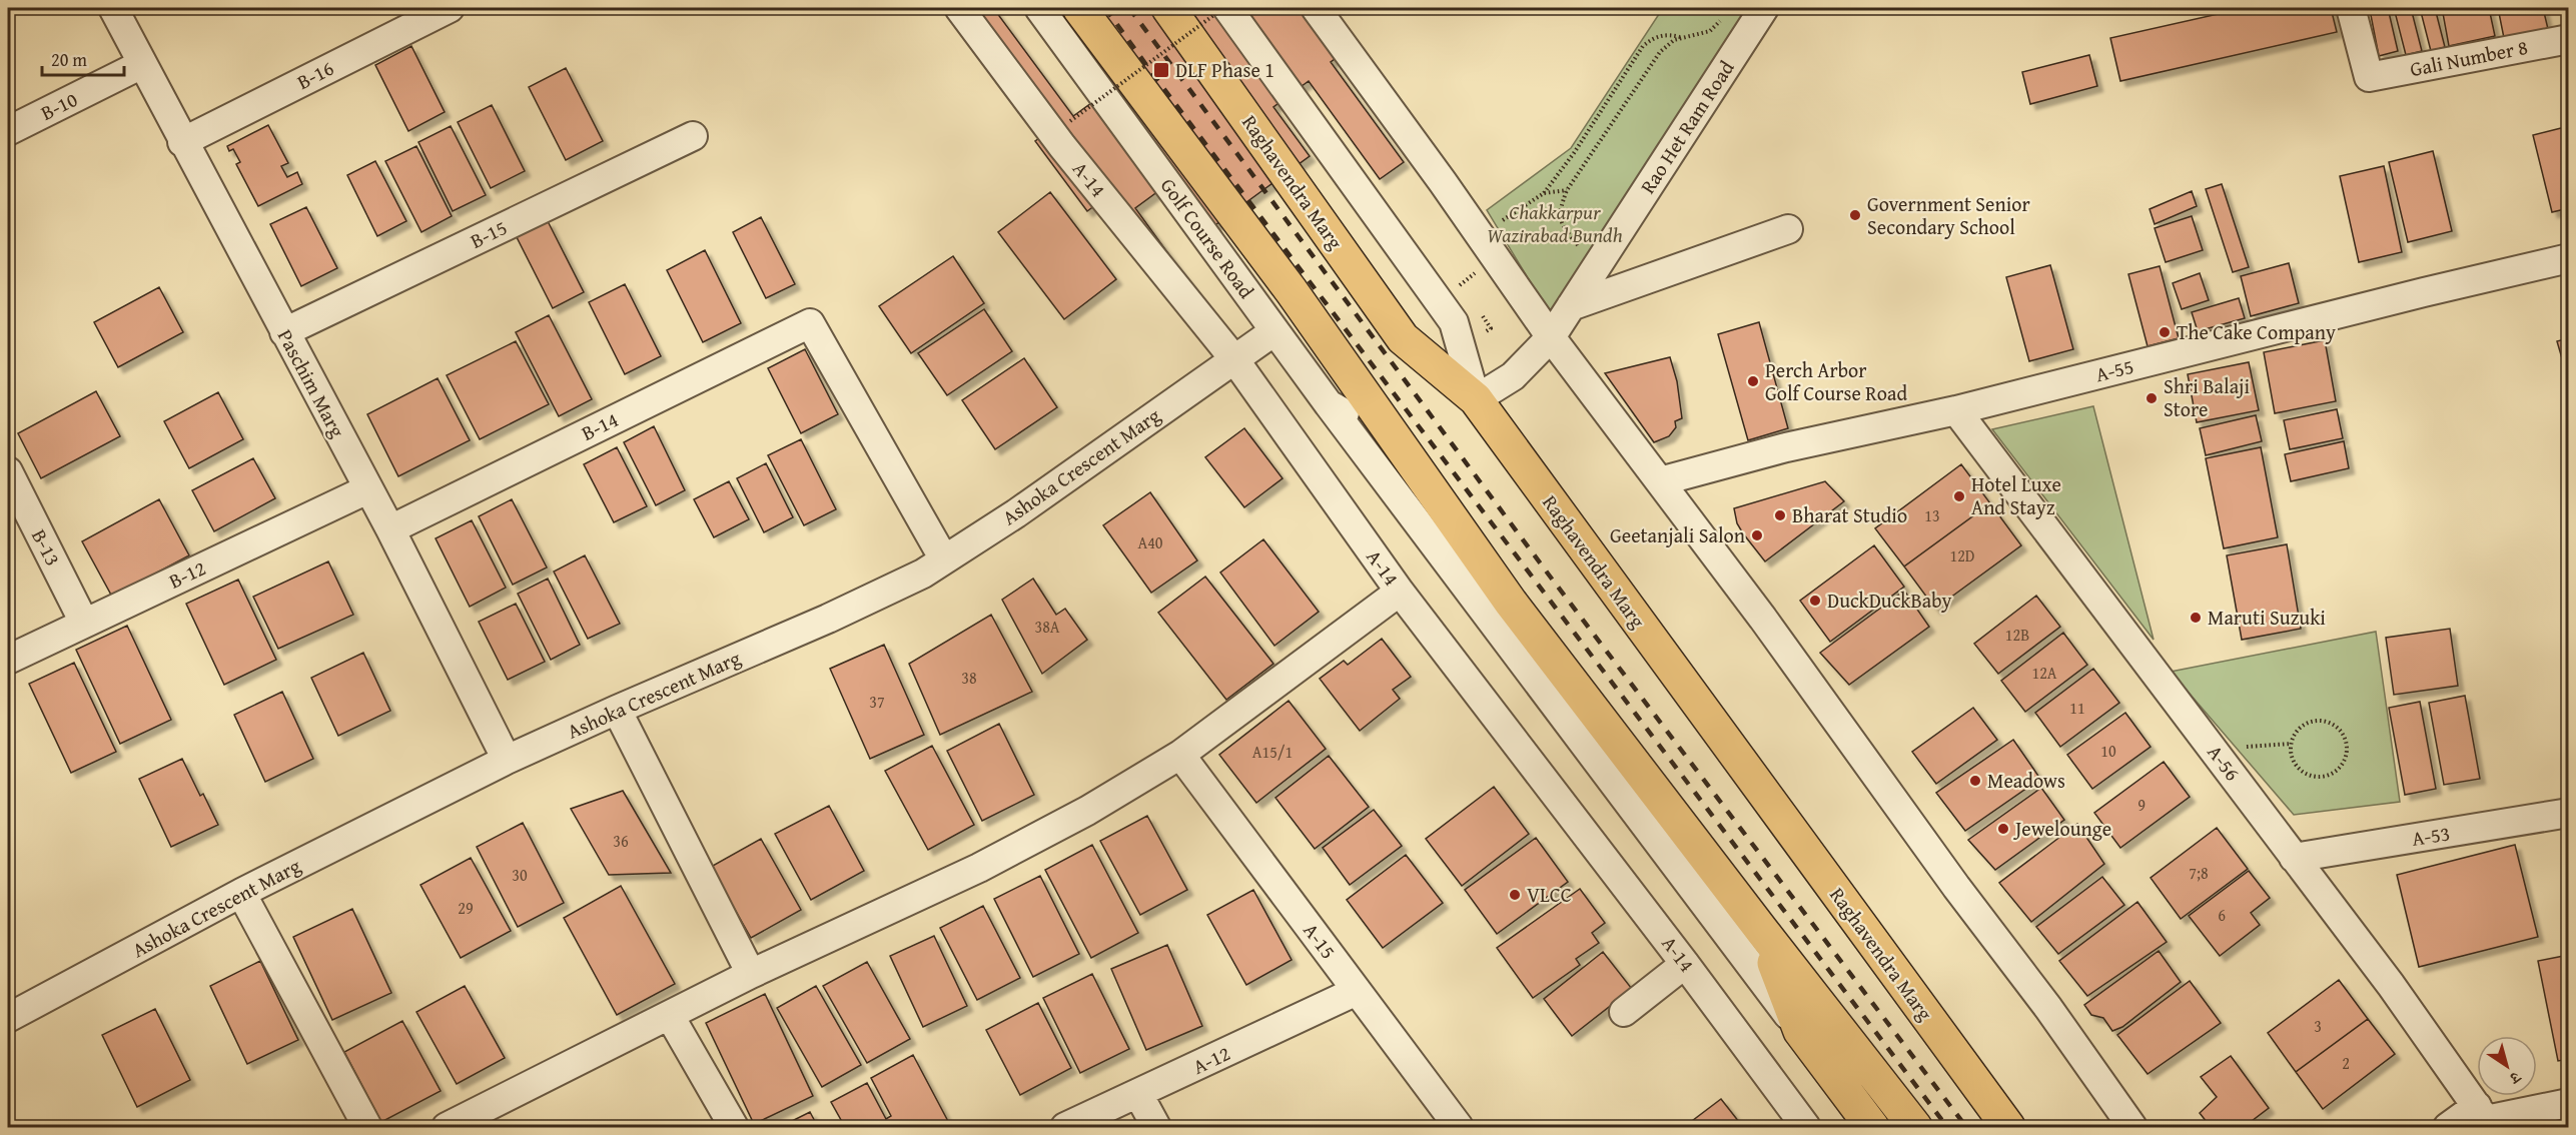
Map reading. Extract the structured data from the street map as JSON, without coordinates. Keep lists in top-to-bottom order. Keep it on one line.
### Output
{"streets":{"main road":["Raghavendra Marg"],"street":["Gali Number 8","B-16","B-10","Rao Het Ram Road","A-14","B-15","Golf Course Road","A-55","Paschim Marg","B-14","Ashoka Crescent Marg","B-13","B-12","A-56","A-53","A-15","A-12"]},"crossings":[["B-16","Paschim Marg"],["B-10","Paschim Marg"],["Rao Het Ram Road","Raghavendra Marg"],["A-14","Ashoka Crescent Marg"],["B-15","Paschim Marg"],["Golf Course Road","Ashoka Crescent Marg"],["A-55","A-56"],["Paschim Marg","B-14"],["Paschim Marg","Ashoka Crescent Marg"],["Paschim Marg","B-12"],["B-14","Ashoka Crescent Marg"],["B-13","B-12"],["A-56","A-53"],["A-15","A-12"]],"parks":["Chakkarpur Wazirabad Bundh"],"places":{"transit":["DLF Phase 1"],"other":["Government Senior Secondary School","The Cake Company","Perch Arbor Golf Course Road","Shri Balaji Store","Hotel Luxe And Stayz","Bharat Studio","Geetanjali Salon","DuckDuckBaby","Maruti Suzuki","Meadows","Jewelounge","VLCC"]},"house_numbers":["13","A40","12D","38A","12B","12A","38","37","11","10","A15/1","9","36","7;8","30","29","6","3","2"],"scale_bar":"20 m","north":"bottom right"}
